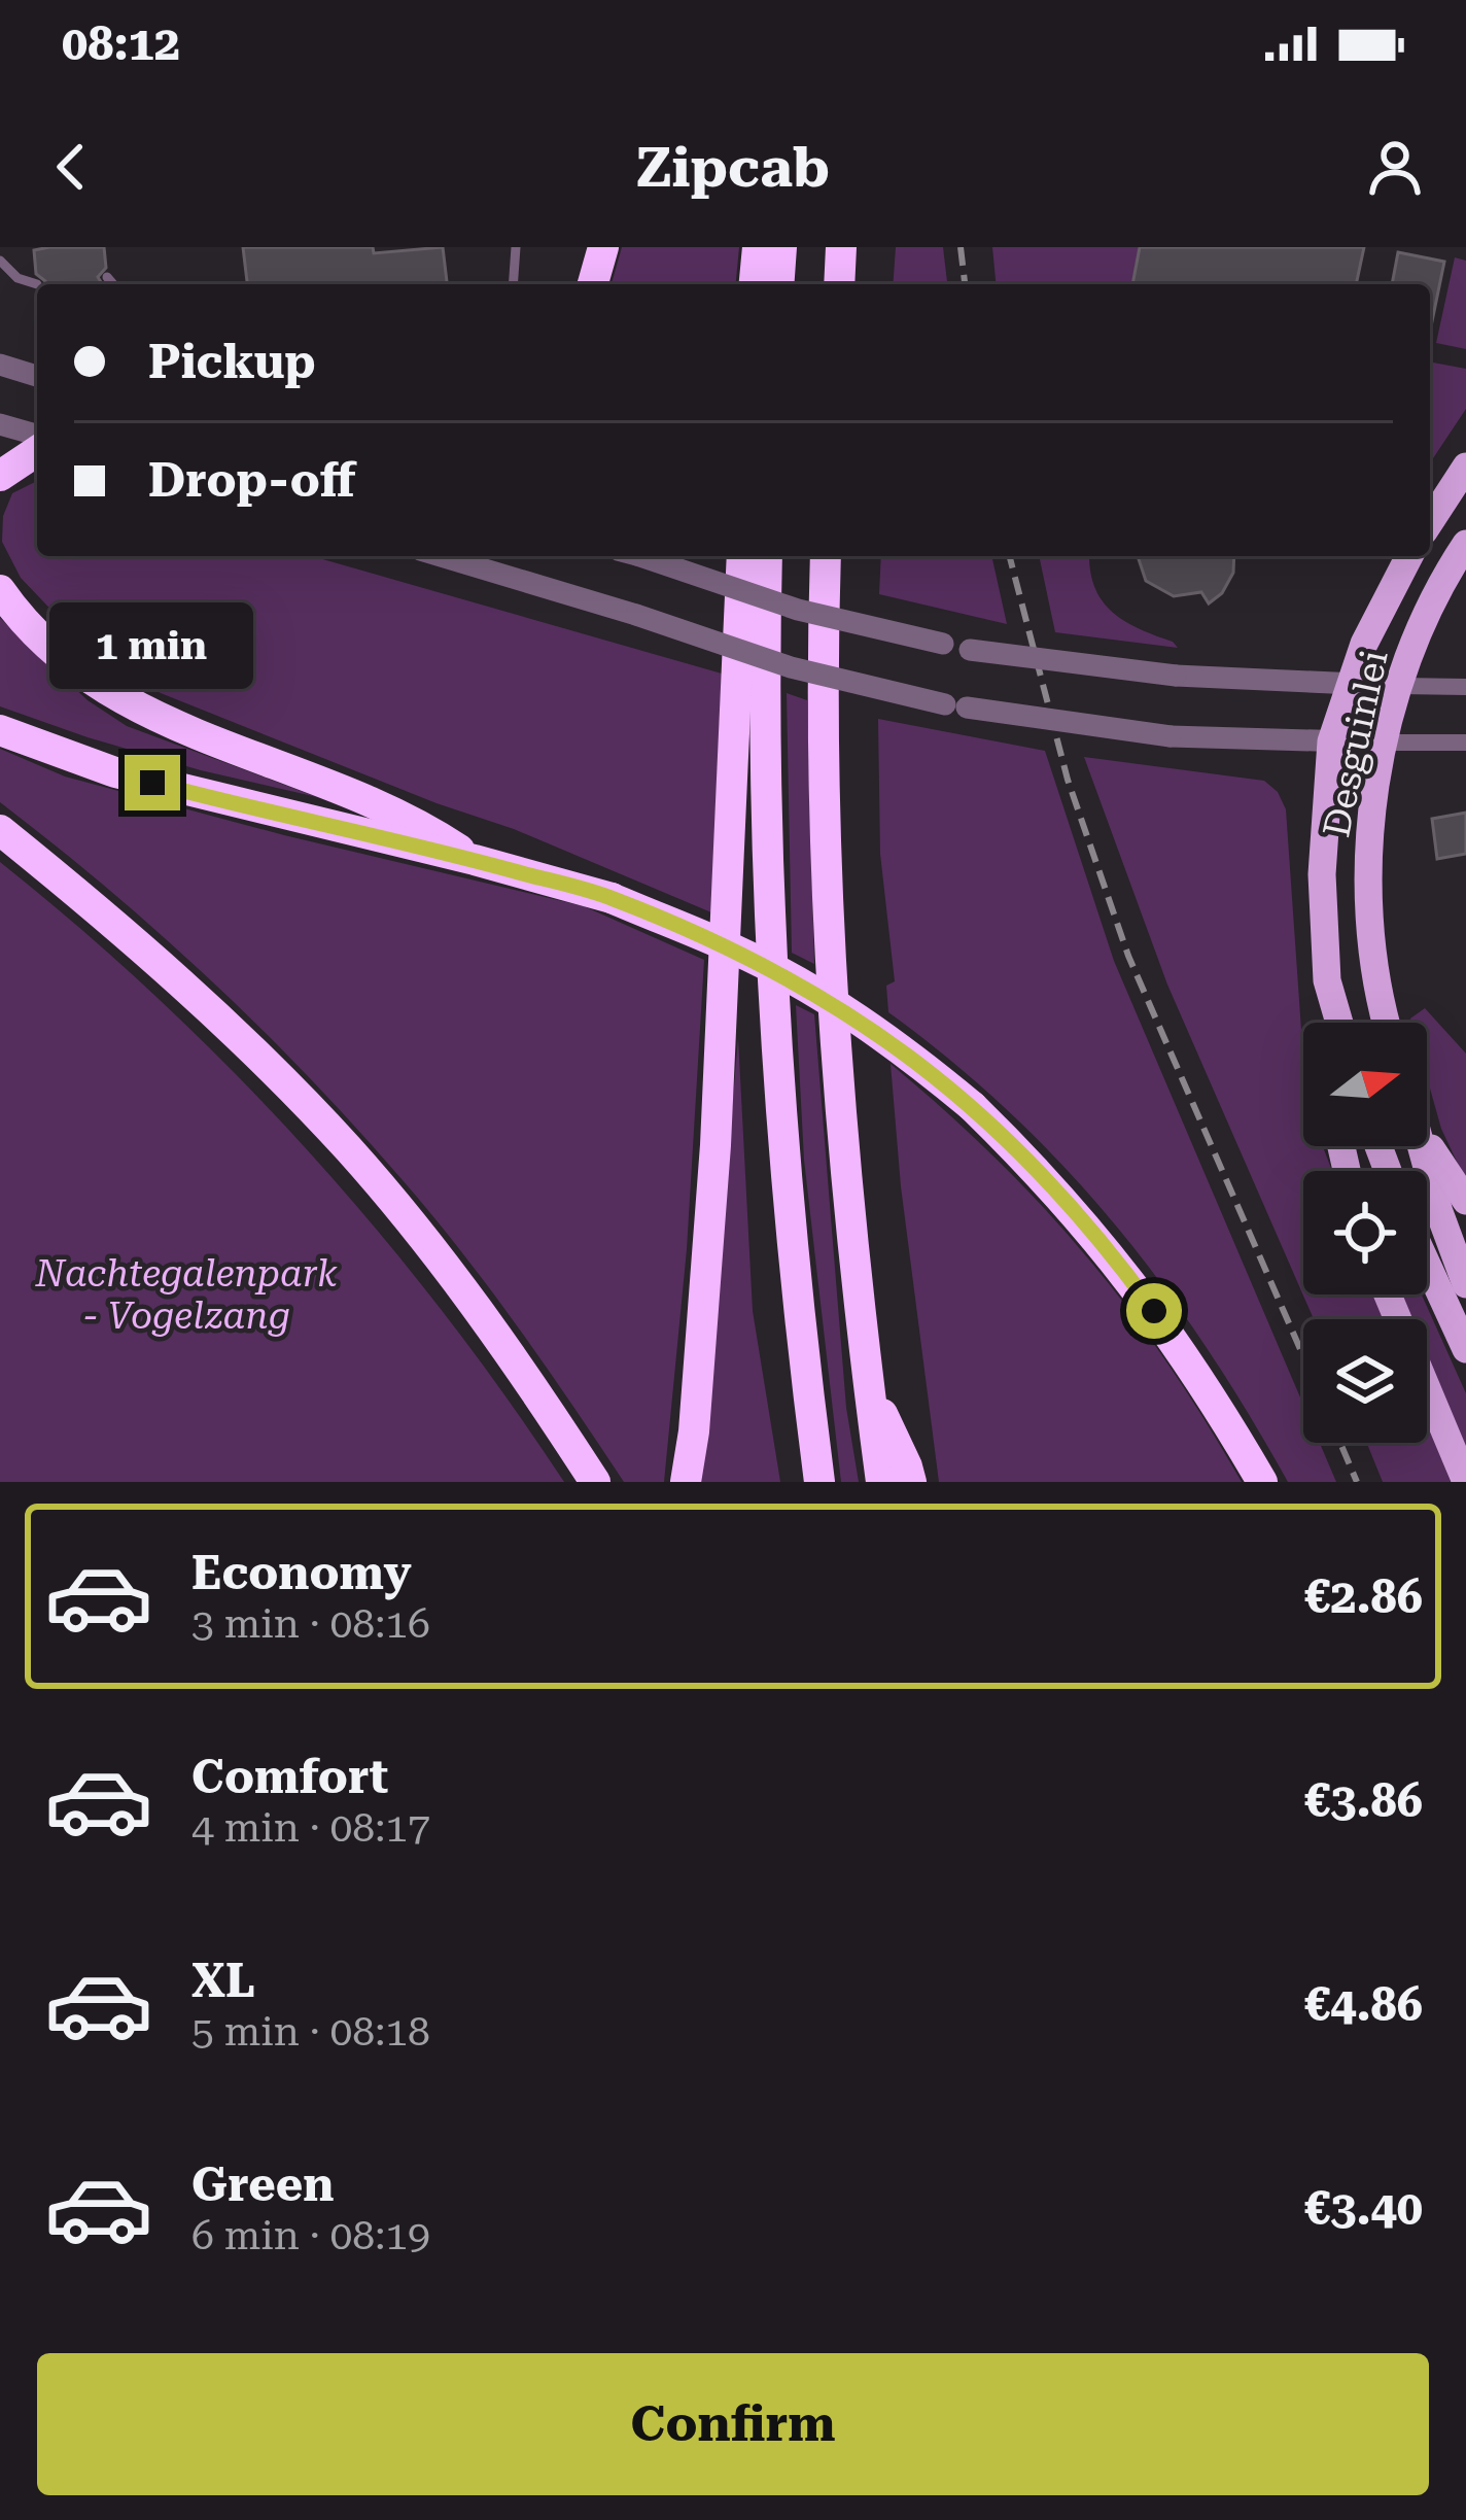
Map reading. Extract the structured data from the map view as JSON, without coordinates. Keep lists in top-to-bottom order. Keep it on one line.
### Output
{"streets":{"main road":["Desguinlei"]},"parks":["Nachtegalenpark - Vogelzang"],"north":"right","page":{"status":"08:12","header":"Zipcab","banner":["Pickup","Drop-off"],"bubble":"1 min","list":[{"name":"Economy","note":"3 min · 08:16","value":"€2.86"},{"name":"Comfort","note":"4 min · 08:17","value":"€3.86"},{"name":"XL","note":"5 min · 08:18","value":"€4.86"},{"name":"Green","note":"6 min · 08:19","value":"€3.40"}],"buttons":"Confirm"}}
